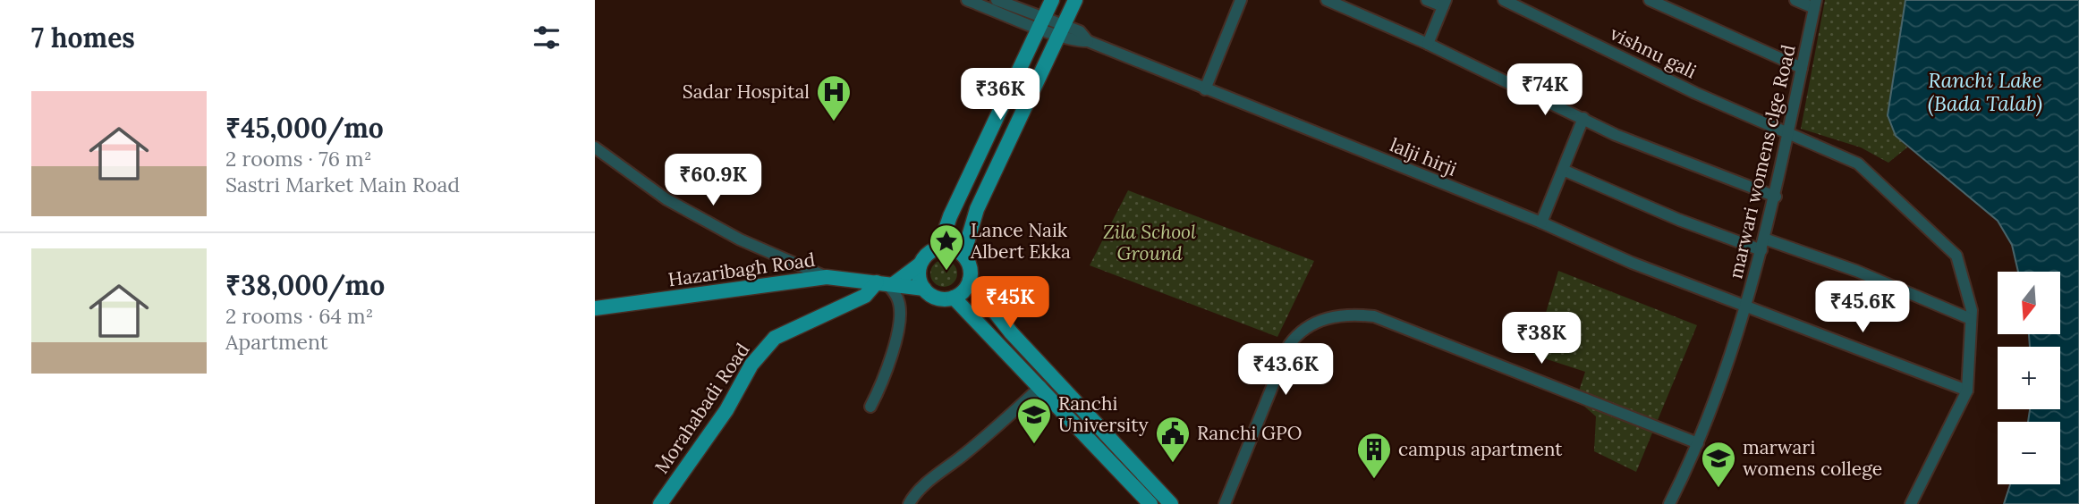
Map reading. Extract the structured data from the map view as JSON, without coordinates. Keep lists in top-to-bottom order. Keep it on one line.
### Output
{"streets":{"main road":["Hazaribagh Road","Morahabadi Road"],"street":["vishnu gali","lalji hirji","marwari womens clge Road"]},"crossings":[["vishnu gali","lalji hirji"],["vishnu gali","marwari womens clge Road"],["lalji hirji","marwari womens clge Road"],["Hazaribagh Road","Morahabadi Road"]],"water":["Ranchi Lake (Bada Talab)"],"parks":["Zila School Ground"],"places":{"hospital":["Sadar Hospital"],"place":["Lance Naik Albert Ekka"],"school or university":["Ranchi University","marwari womens college"],"public building":["Ranchi GPO"],"building":["campus apartment"]},"north":"bottom","page":{"heading":"7 homes","price":["₹74K","₹36K","₹60.9K","₹45K","₹45.6K","₹38K","₹43.6K"],"list":[{"name":"₹45,000/mo","note":"2 rooms · 76 m² · Sastri Market Main Road"},{"name":"₹38,000/mo","note":"2 rooms · 64 m² · Apartment"}],"map_buttons":["+","−"]}}
